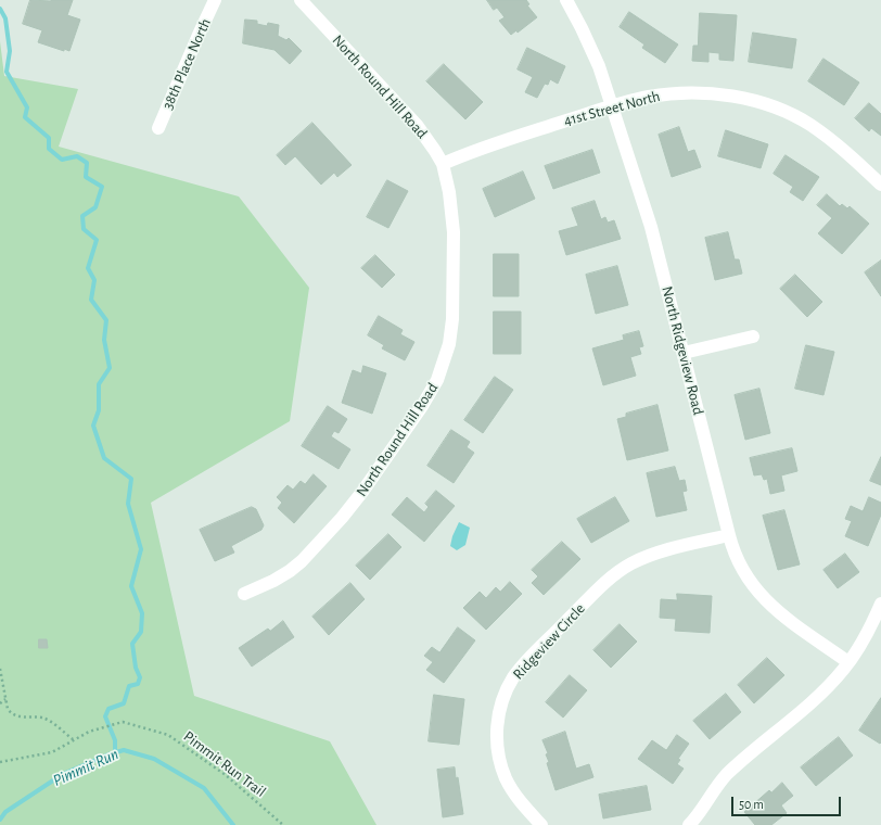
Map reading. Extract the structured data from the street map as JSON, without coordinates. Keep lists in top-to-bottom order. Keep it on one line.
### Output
{"streets":{"street":["38th Place North","North Round Hill Road","41st Street North","North Ridgeview Road","Ridgeview Circle"],"path":["Pimmit Run Trail"]},"crossings":[["North Round Hill Road","41st Street North"],["41st Street North","North Ridgeview Road"],["North Ridgeview Road","Ridgeview Circle"]],"water":["Pimmit Run"],"scale_bar":"50 m"}
